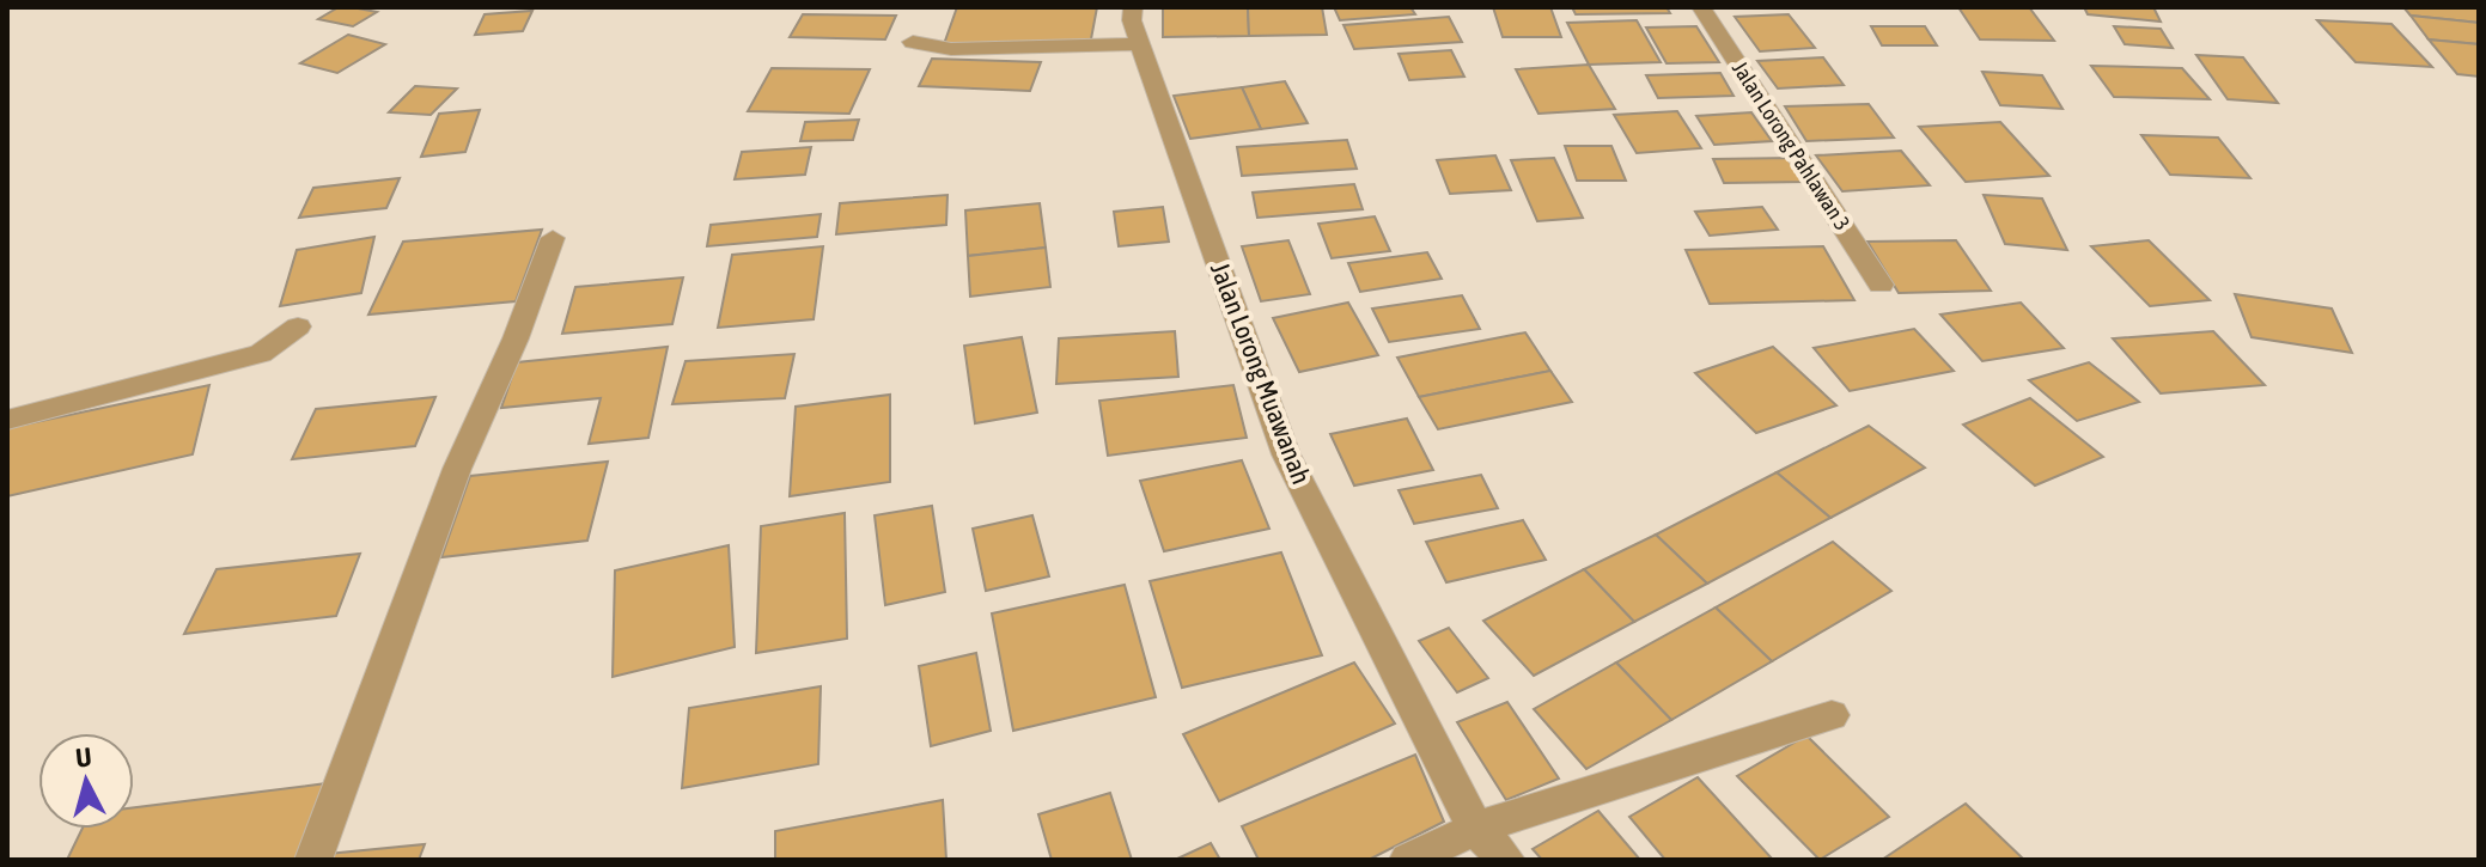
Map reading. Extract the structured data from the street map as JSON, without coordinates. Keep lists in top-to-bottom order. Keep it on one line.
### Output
{"streets":{"street":["Jalan Lorong Pahlawan 3","Jalan Lorong Muawanah"]},"north":"top"}
